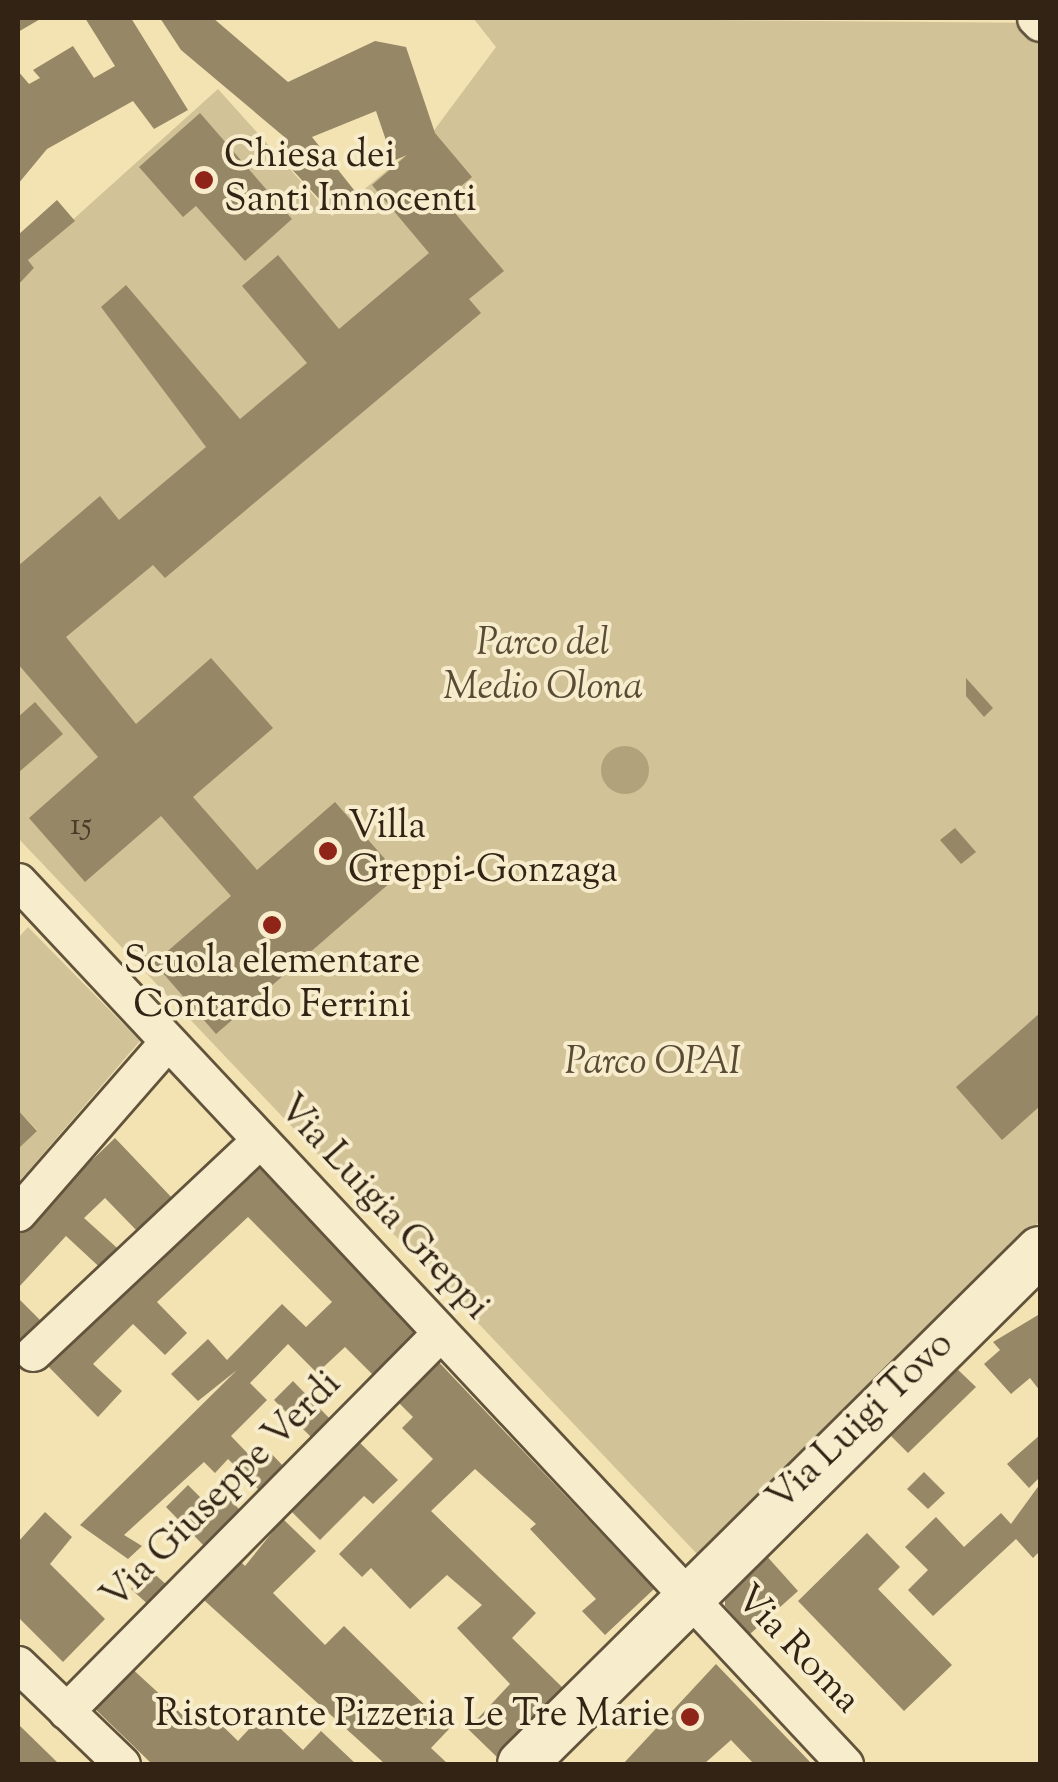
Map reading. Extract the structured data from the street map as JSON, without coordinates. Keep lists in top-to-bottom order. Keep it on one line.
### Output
{"streets":{"street":["Via Luigia Greppi","Via Luigi Tovo","Via Giuseppe Verdi","Via Roma"]},"crossings":[["Via Luigia Greppi","Via Luigi Tovo"],["Via Luigia Greppi","Via Giuseppe Verdi"],["Via Luigia Greppi","Via Roma"],["Via Luigi Tovo","Via Roma"]],"parks":["Parco del Medio Olona","Parco OPAI"],"places":["Chiesa dei Santi Innocenti","Villa Greppi-Gonzaga","Scuola elementare Contardo Ferrini","Ristorante Pizzeria Le Tre Marie"],"house_numbers":["15"]}
